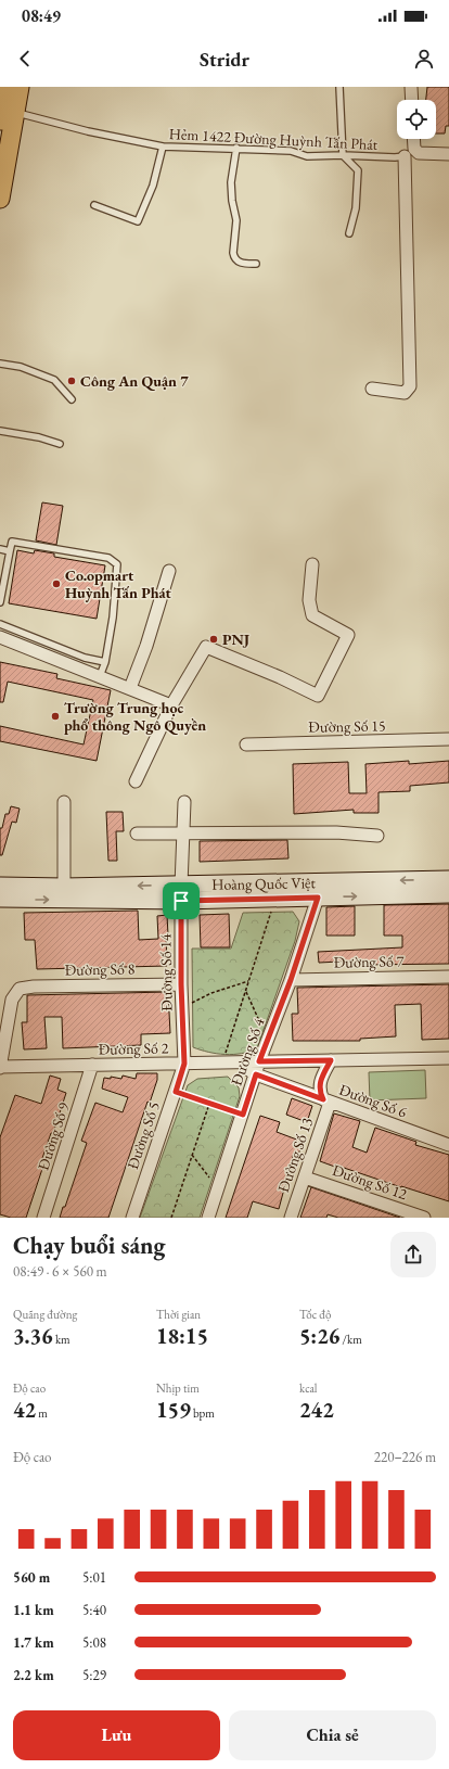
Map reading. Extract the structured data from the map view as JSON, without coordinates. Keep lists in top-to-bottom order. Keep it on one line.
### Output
{"streets":{"main road":["Hoàng Quốc Việt"],"street":["Đường Số 15","Đường Số 7","Đường Số 8","Đường Số 14","Đường Số 2","Đường Số 4","Đường Số 6","Đường Số 5","Đường Số 9","Đường Số 13","Đường Số 12"],"lane":["Hẻm 1422 Đường Huỳnh Tấn Phát"]},"crossings":[["Hoàng Quốc Việt","Đường Số 14"],["Hoàng Quốc Việt","Đường Số 4"],["Đường Số 7","Đường Số 4"],["Đường Số 8","Đường Số 14"],["Đường Số 8","Đường Số 2"],["Đường Số 14","Đường Số 2"],["Đường Số 14","Đường Số 5"],["Đường Số 2","Đường Số 4"],["Đường Số 2","Đường Số 6"],["Đường Số 2","Đường Số 5"],["Đường Số 2","Đường Số 9"],["Đường Số 4","Đường Số 6"],["Đường Số 6","Đường Số 13"],["Đường Số 13","Đường Số 12"]],"places":["Công An Quận 7","Co.opmart Huỳnh Tấn Phát","PNJ","Trường Trung học phổ thông Ngô Quyền"],"page":{"status":"08:49","header":"Stridr","heading":["Chạy buổi sáng","08:49 · 6 × 560 m"],"stats":[["Quãng đường","3.36 km"],["Thời gian","18:15"],["Tốc độ","5:26 /km"],["Độ cao","42 m"],["Nhịp tim","159 bpm"],["kcal","242"]],"chart":["Độ cao","220–226 m"],"list":[{"name":"560 m","note":"5:01"},{"name":"1.1 km","note":"5:40"},{"name":"1.7 km","note":"5:08"},{"name":"2.2 km","note":"5:29"}],"buttons":["Lưu","Chia sẻ"]}}
